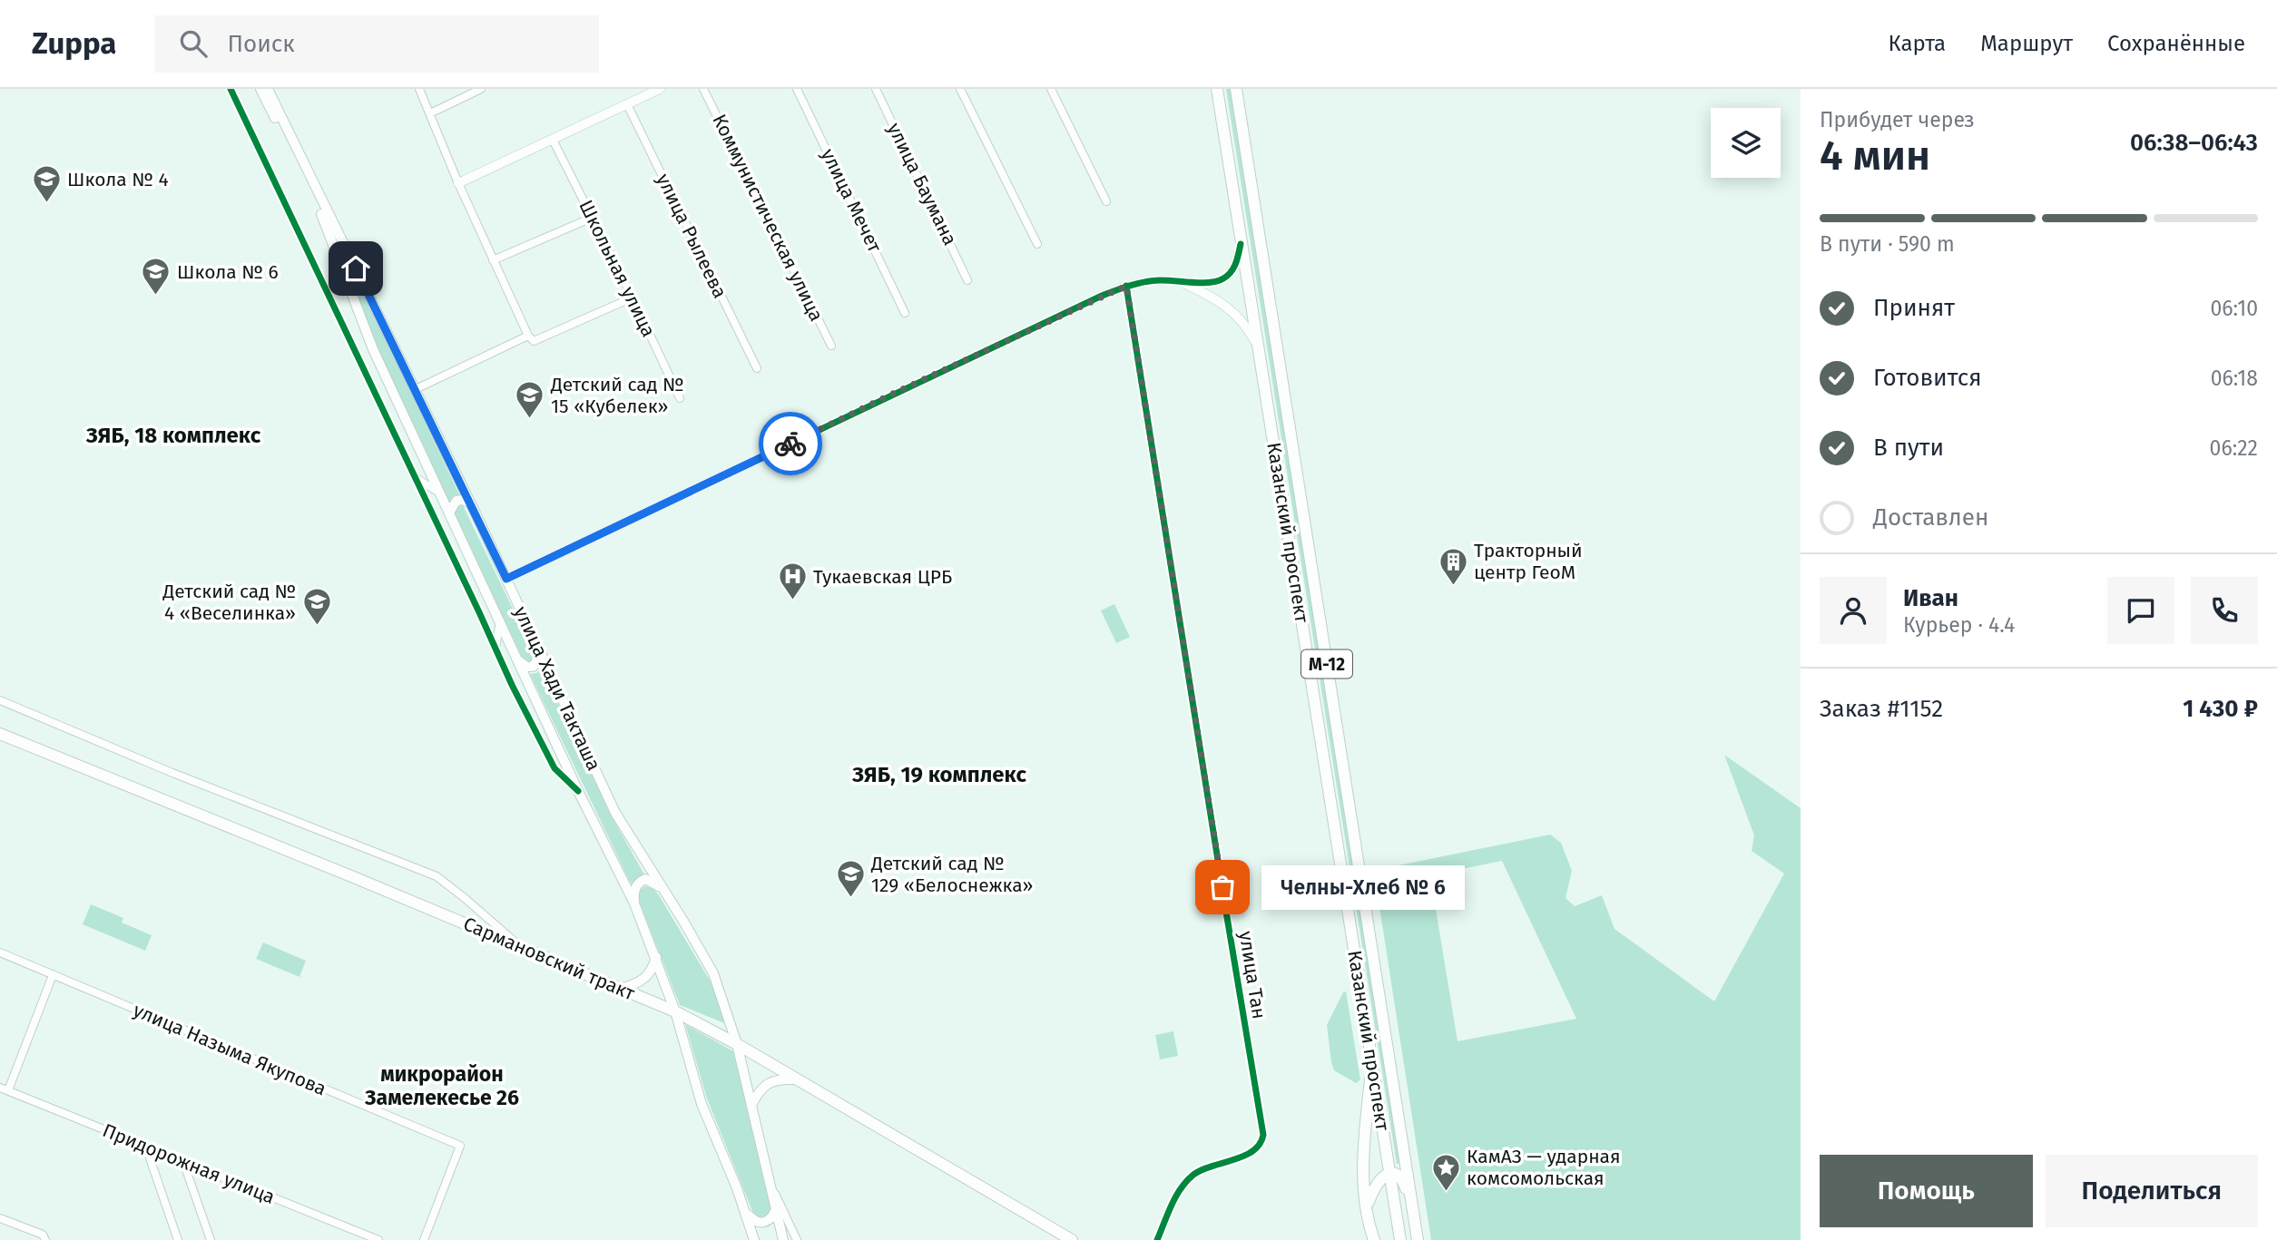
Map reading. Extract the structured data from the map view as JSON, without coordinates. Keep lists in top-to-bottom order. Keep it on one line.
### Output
{"streets":{"main road":["Казанский проспект","М-12","улица Хади Такташа","Сармановский тракт"],"street":["улица Баумана","улица Мечет","Коммунистическая улица","улица Рылеева","Школьная улица","улица Тан","улица Назыма Якупова","Придорожная улица"]},"crossings":[["улица Хади Такташа","Сармановский тракт"]],"districts":["ЗЯБ, 18 комплекс","ЗЯБ, 19 комплекс","микрорайон Замелекесье 26"],"places":{"school or university":["Школа № 4","Школа № 6","Детский сад № 15 «Кубелек»","Детский сад № 4 «Веселинка»","Детский сад № 129 «Белоснежка»"],"building":["Тракторный центр ГеоМ"],"hospital":["Тукаевская ЦРБ"],"other":["Челны-Хлеб № 6"],"place":["КамАЗ — ударная комсомольская"]},"page":{"header":"Zuppa","search":"Поиск","nav":["Карта","Маршрут","Сохранённые"],"heading":["4 мин","Прибудет через","06:38–06:43"],"panel":["Иван","Курьер · 4.4","Заказ #1152","1 430 ₽"],"bar":"В пути · 590 m","list":[["Принят","06:10"],["Готовится","06:18"],["В пути","06:22"],"Доставлен"],"bubble":"Челны-Хлеб № 6","buttons":["Помощь","Поделиться"]}}
